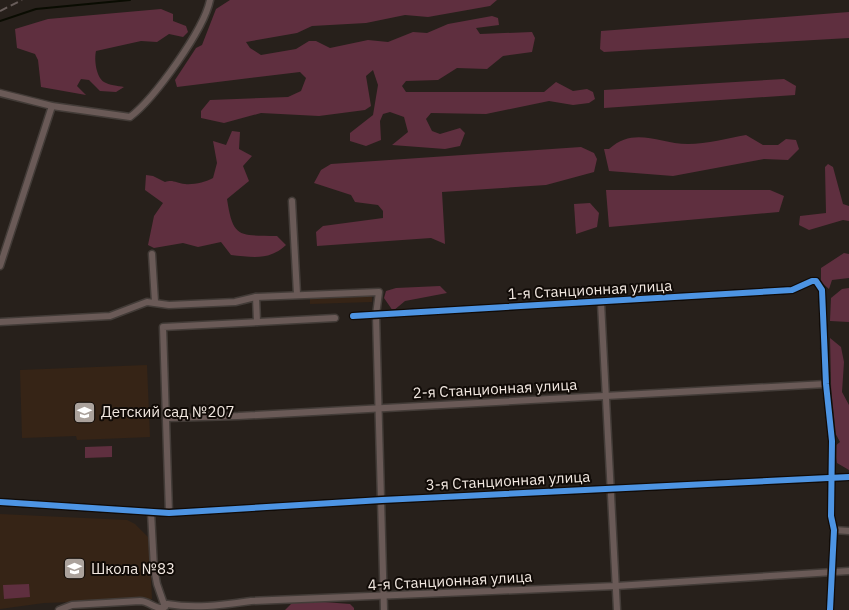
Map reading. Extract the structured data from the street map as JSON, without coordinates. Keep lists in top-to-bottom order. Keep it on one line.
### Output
{"streets":{"street":["1-я Станционная улица","2-я Станционная улица","3-я Станционная улица","4-я Станционная улица"]},"crossings":[["1-я Станционная улица","2-я Станционная улица"]],"places":{"school or university":["Детский сад №207","Школа №83"]}}
